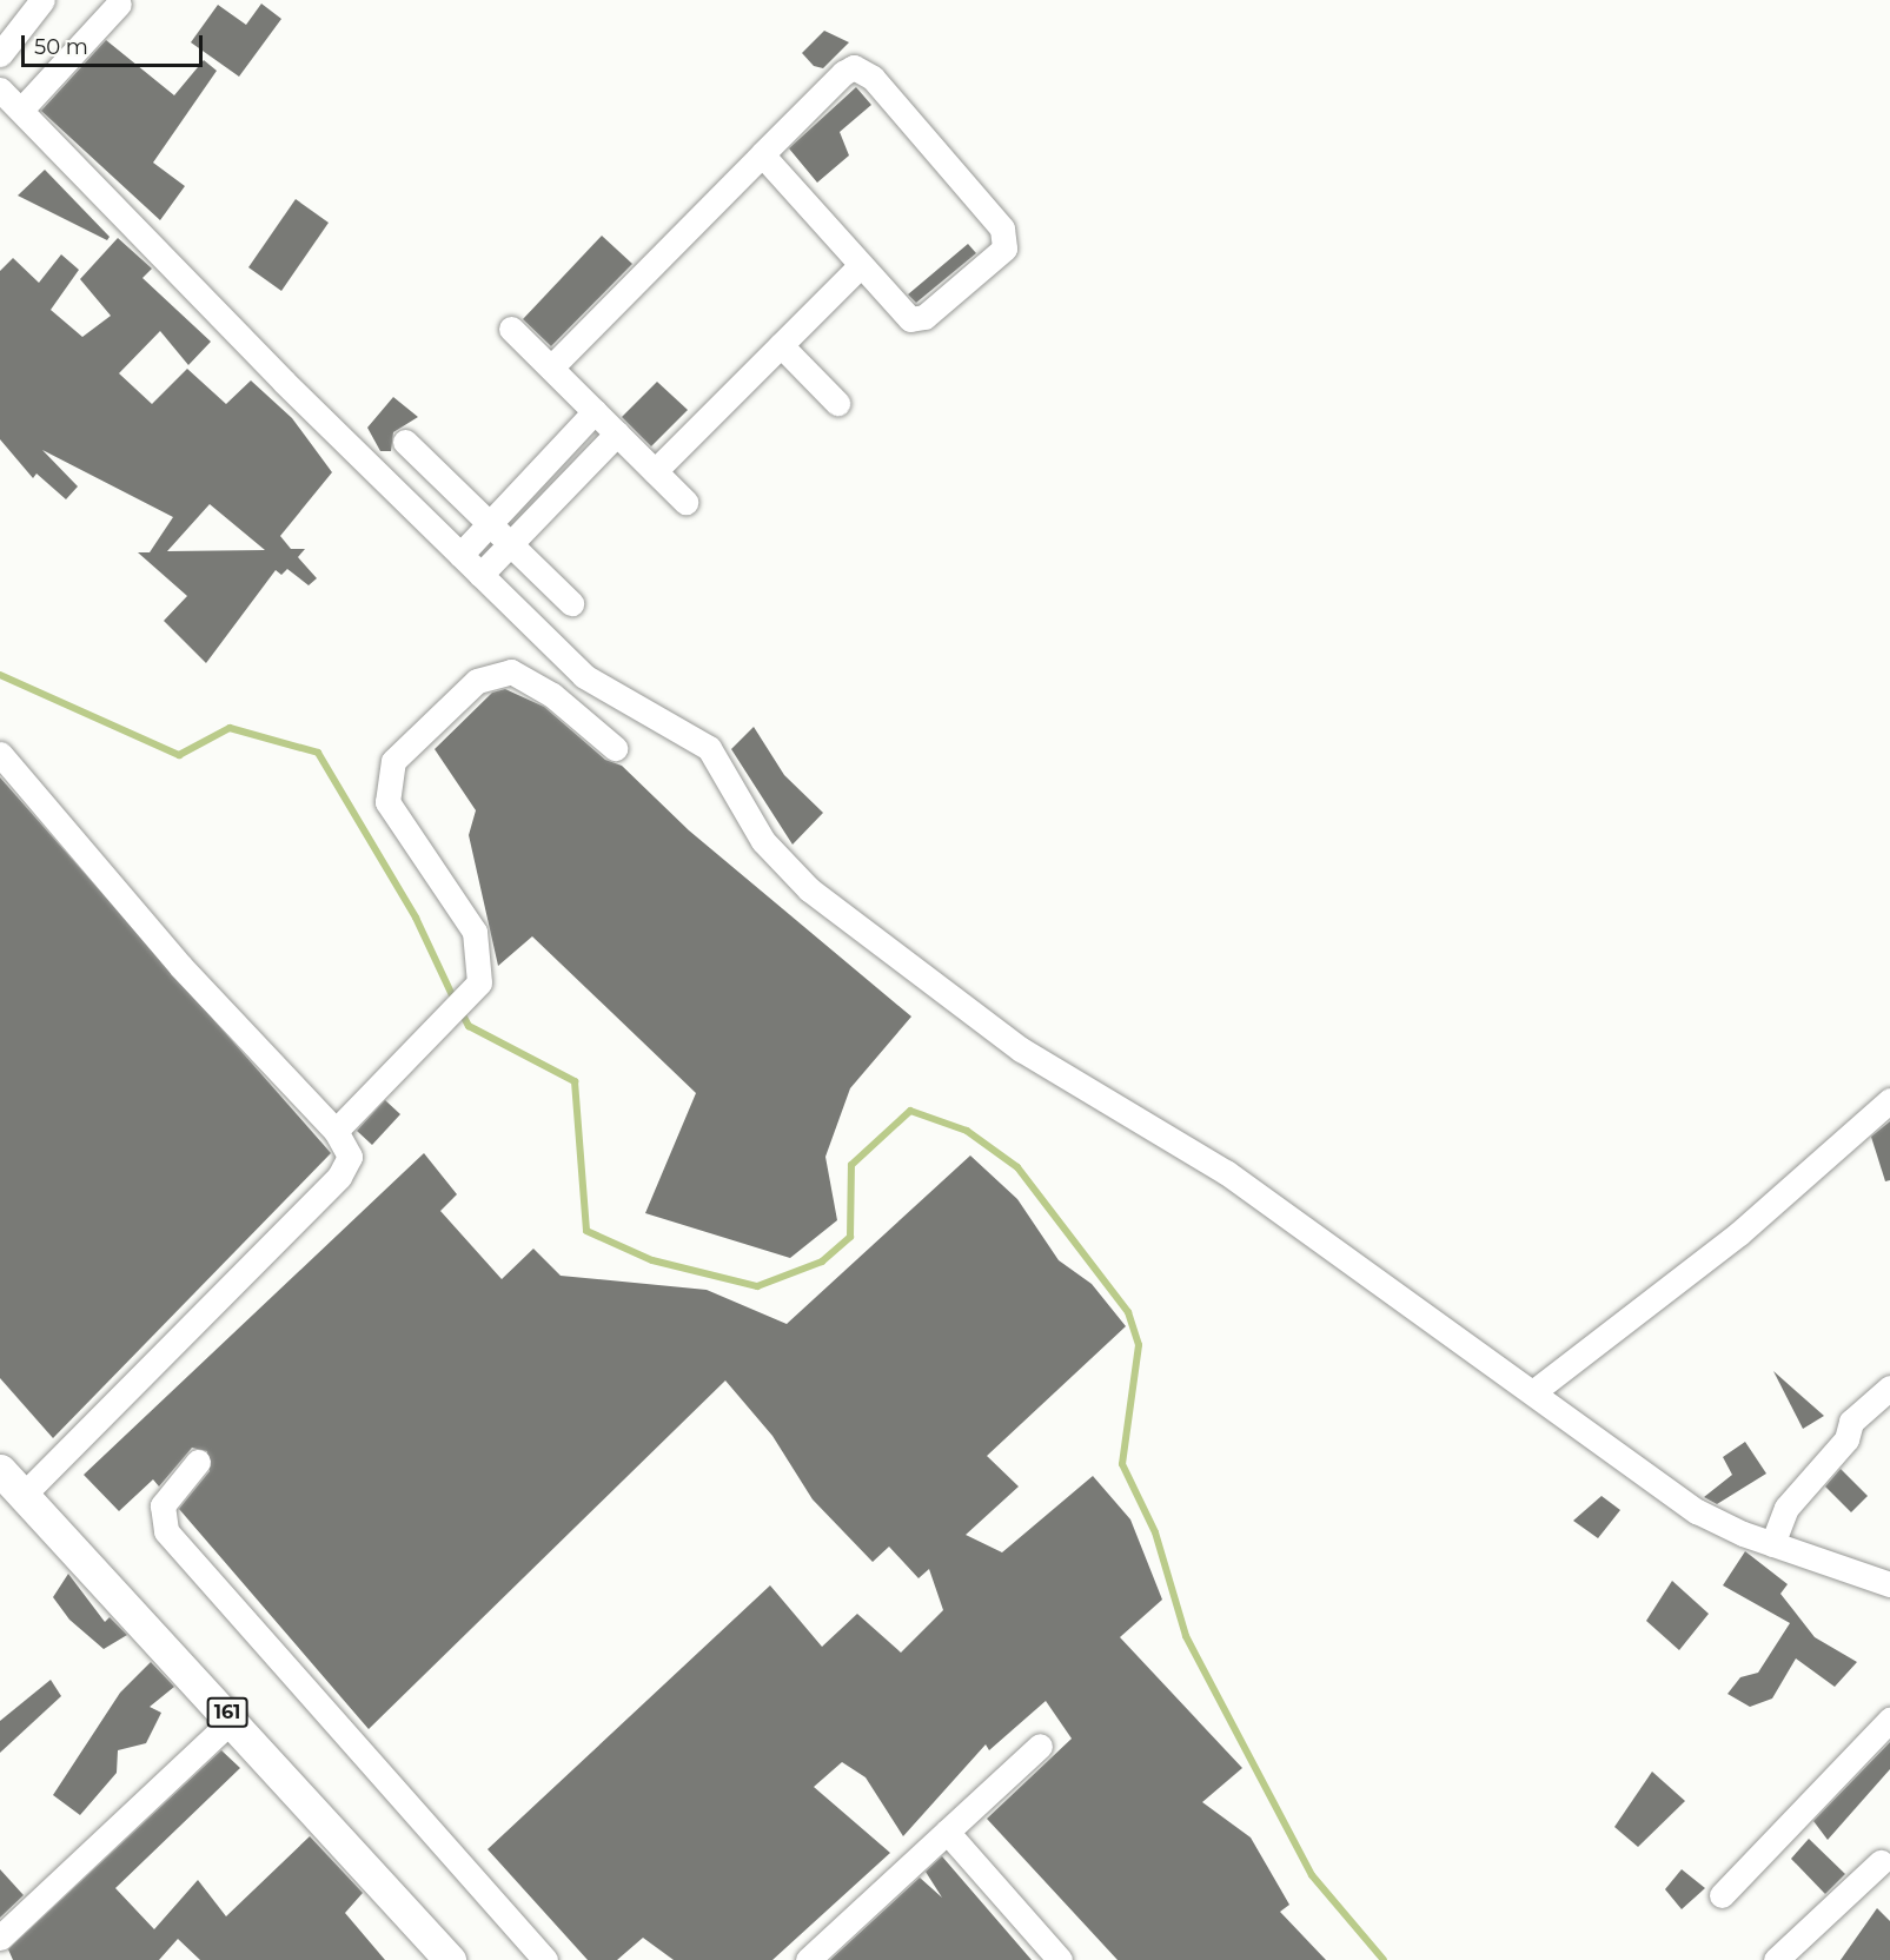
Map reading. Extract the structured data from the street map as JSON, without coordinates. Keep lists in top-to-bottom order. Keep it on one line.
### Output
{"streets":{"main road":["161"]},"scale_bar":"50 m"}
